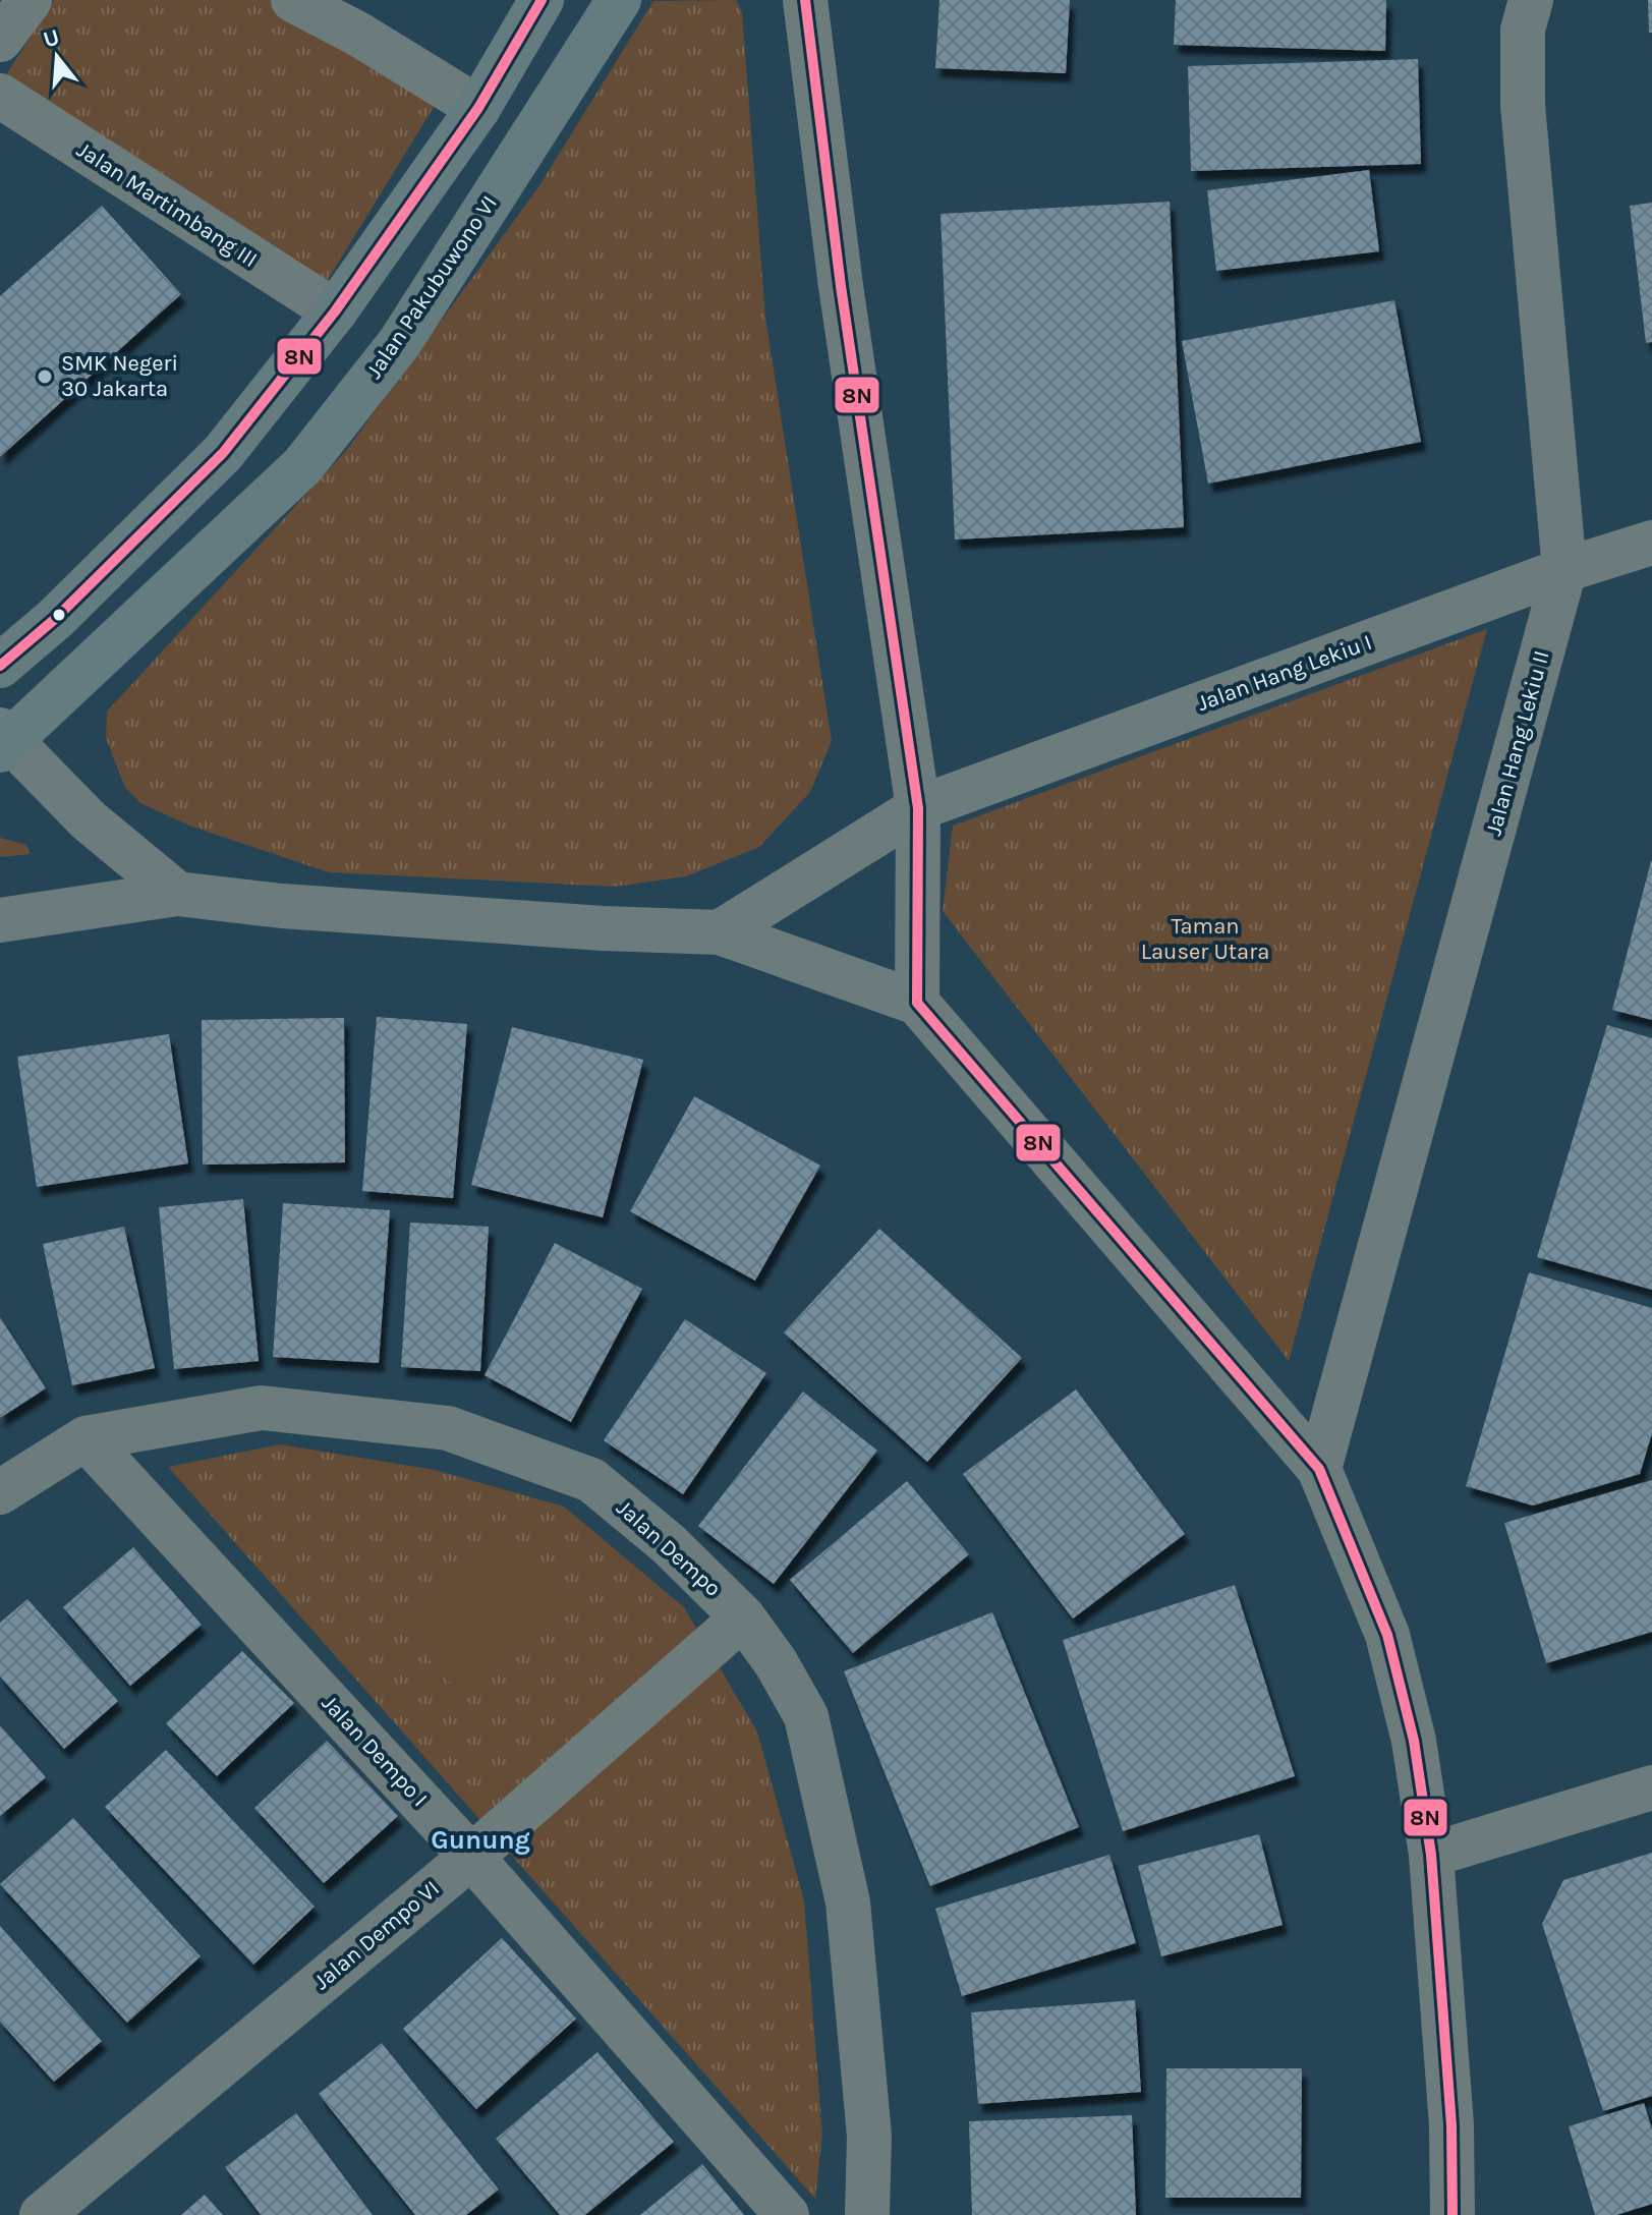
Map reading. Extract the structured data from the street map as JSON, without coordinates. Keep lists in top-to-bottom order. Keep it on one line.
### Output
{"streets":{"main road":["Jalan Pakubuwono VI"],"street":["Jalan Martimbang III","Jalan Hang Lekiu I","Jalan Hang Lekiu II","Jalan Dempo","Jalan Dempo I","Jalan Dempo VI"]},"crossings":[["Jalan Hang Lekiu I","Jalan Hang Lekiu II"],["Jalan Dempo","Jalan Dempo I"],["Jalan Dempo","Jalan Dempo VI"],["Jalan Dempo I","Jalan Dempo VI"]],"districts":["Gunung"],"parks":["Taman Lauser Utara"],"places":["SMK Negeri 30 Jakarta"],"lines":["transit line 8N"],"north":"top"}
